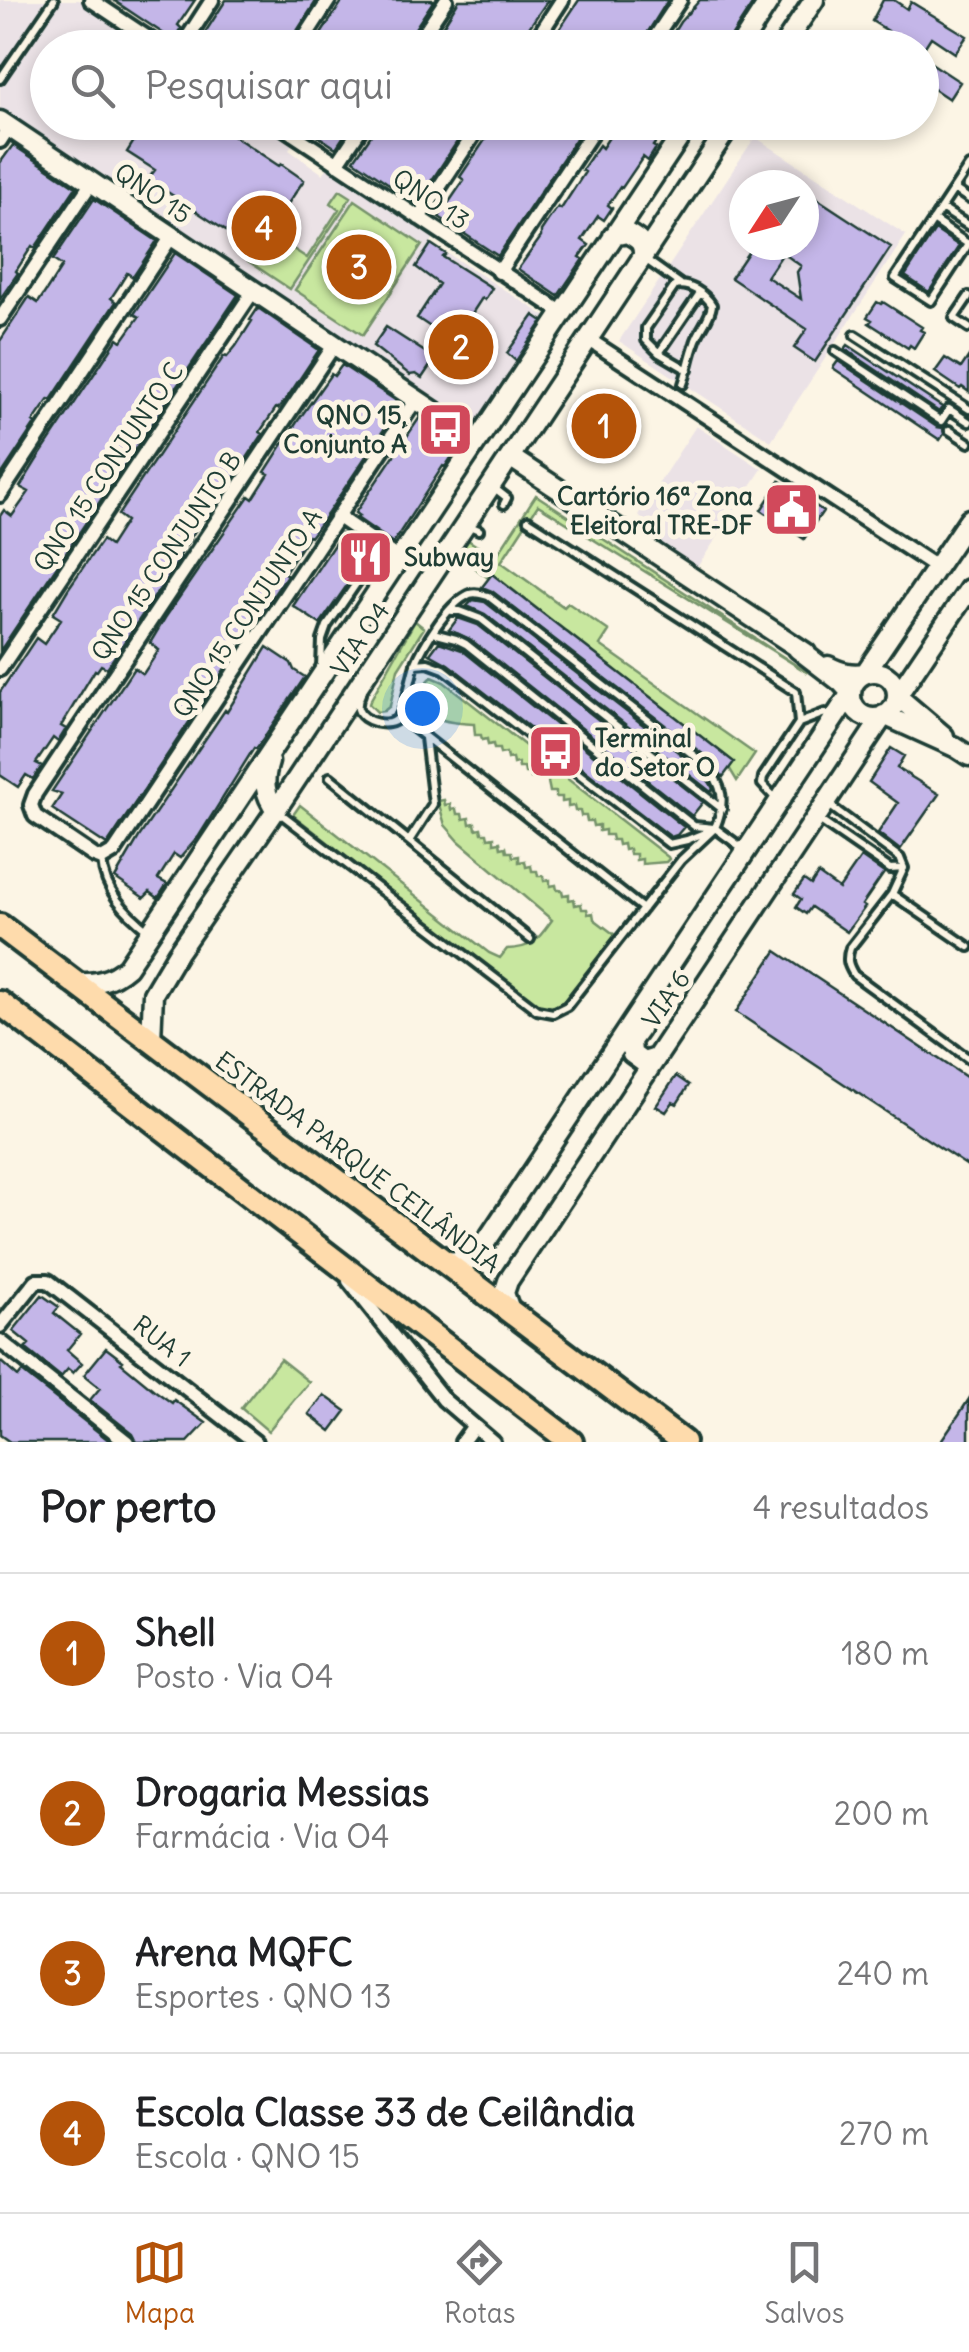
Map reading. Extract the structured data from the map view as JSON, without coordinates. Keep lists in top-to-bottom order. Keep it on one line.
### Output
{"streets":{"highway":["ESTRADA PARQUE CEILÂNDIA"],"main road":["QNO 15","VIA O4","VIA 6"],"street":["QNO 13","QNO 15 CONJUNTO C","QNO 15 CONJUNTO B","QNO 15 CONJUNTO A","RUA 1"]},"crossings":[["QNO 15","QNO 15 CONJUNTO C"],["QNO 15","QNO 15 CONJUNTO B"],["QNO 15","QNO 15 CONJUNTO A"],["QNO 15","VIA O4"],["QNO 13","VIA O4"],["QNO 15 CONJUNTO B","QNO 15 CONJUNTO A"],["VIA O4","ESTRADA PARQUE CEILÂNDIA"],["VIA 6","ESTRADA PARQUE CEILÂNDIA"]],"places":{"bus stop":["QNO 15, Conjunto A","Terminal do Setor O"],"public building":["Cartório 16ª Zona Eleitoral TRE-DF"],"restaurant":["Subway"]},"north":"bottom left","page":{"search":"Pesquisar aqui","pins":["4","3","2","1"],"heading":["Por perto","4 resultados"],"list":[{"mark":"1","name":"Shell","note":"Posto · Via O4","value":"180 m"},{"mark":"2","name":"Drogaria Messias","note":"Farmácia · Via O4","value":"200 m"},{"mark":"3","name":"Arena MQFC","note":"Esportes · QNO 13","value":"240 m"},{"mark":"4","name":"Escola Classe 33 de Ceilândia","note":"Escola · QNO 15","value":"270 m"}],"nav":["Mapa","Rotas","Salvos"]}}
